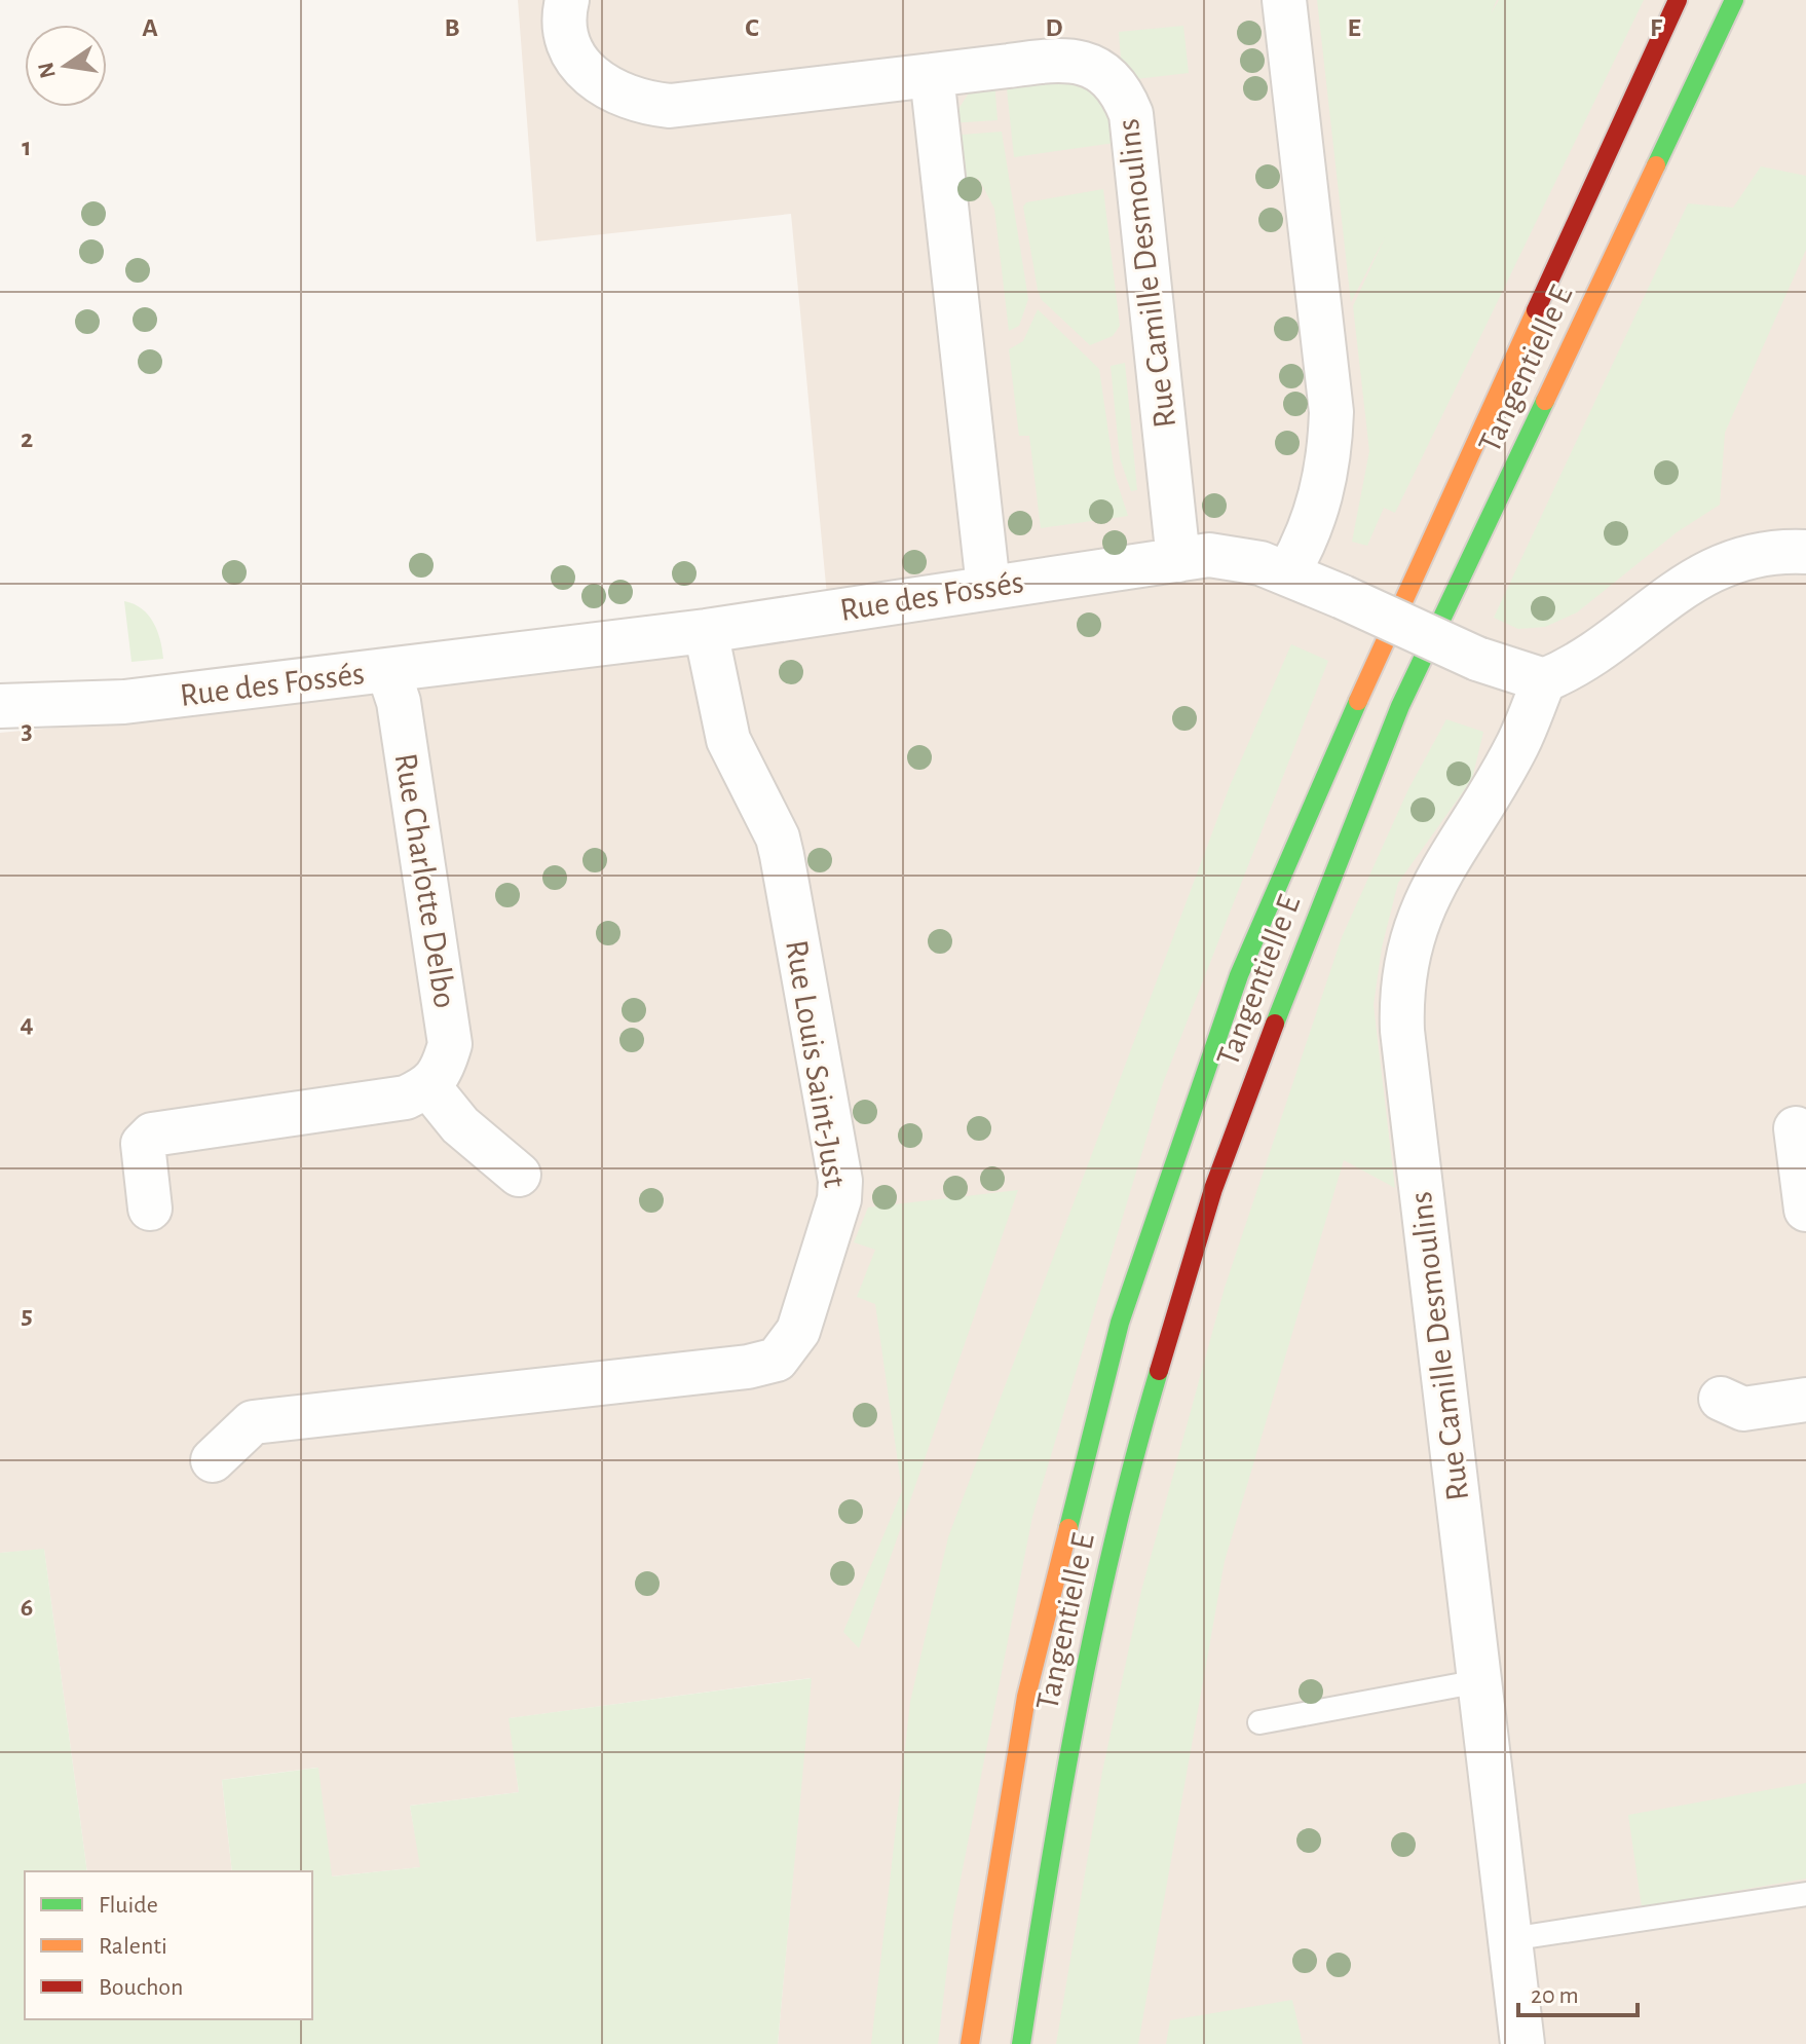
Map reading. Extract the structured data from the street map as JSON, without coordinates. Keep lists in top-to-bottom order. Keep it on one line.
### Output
{"streets":{"main road":["Tangentielle E"],"street":["Rue Camille Desmoulins","Rue des Fossés","Rue Charlotte Delbo","Rue Louis Saint-Just"]},"crossings":[["Rue Camille Desmoulins","Rue des Fossés"],["Rue des Fossés","Rue Charlotte Delbo"],["Rue des Fossés","Rue Louis Saint-Just"]],"legend":["Fluide","Ralenti","Bouchon"],"scale_bar":"20 m","north":"left","grid":{"columns":["A","B","C","D","E","F"],"rows":["1","2","3","4","5","6"]}}
